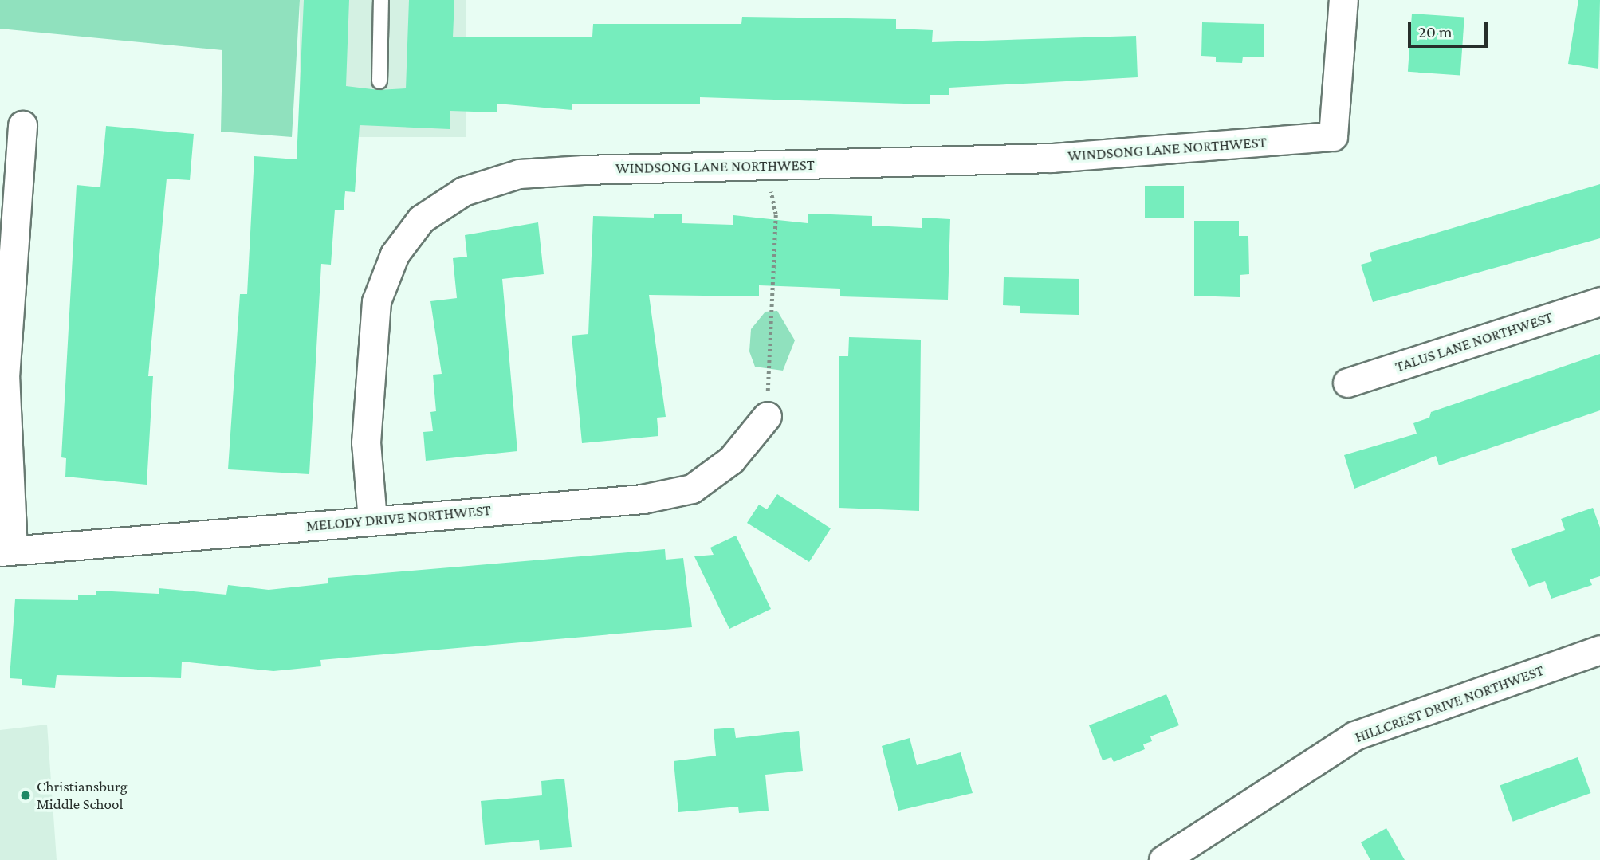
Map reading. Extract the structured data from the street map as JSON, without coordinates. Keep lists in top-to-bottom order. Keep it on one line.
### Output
{"streets":{"street":["WINDSONG LANE NORTHWEST","TALUS LANE NORTHWEST","MELODY DRIVE NORTHWEST","HILLCREST DRIVE NORTHWEST"]},"crossings":[["WINDSONG LANE NORTHWEST","MELODY DRIVE NORTHWEST"]],"places":["Christiansburg Middle School"],"scale_bar":"20 m"}
